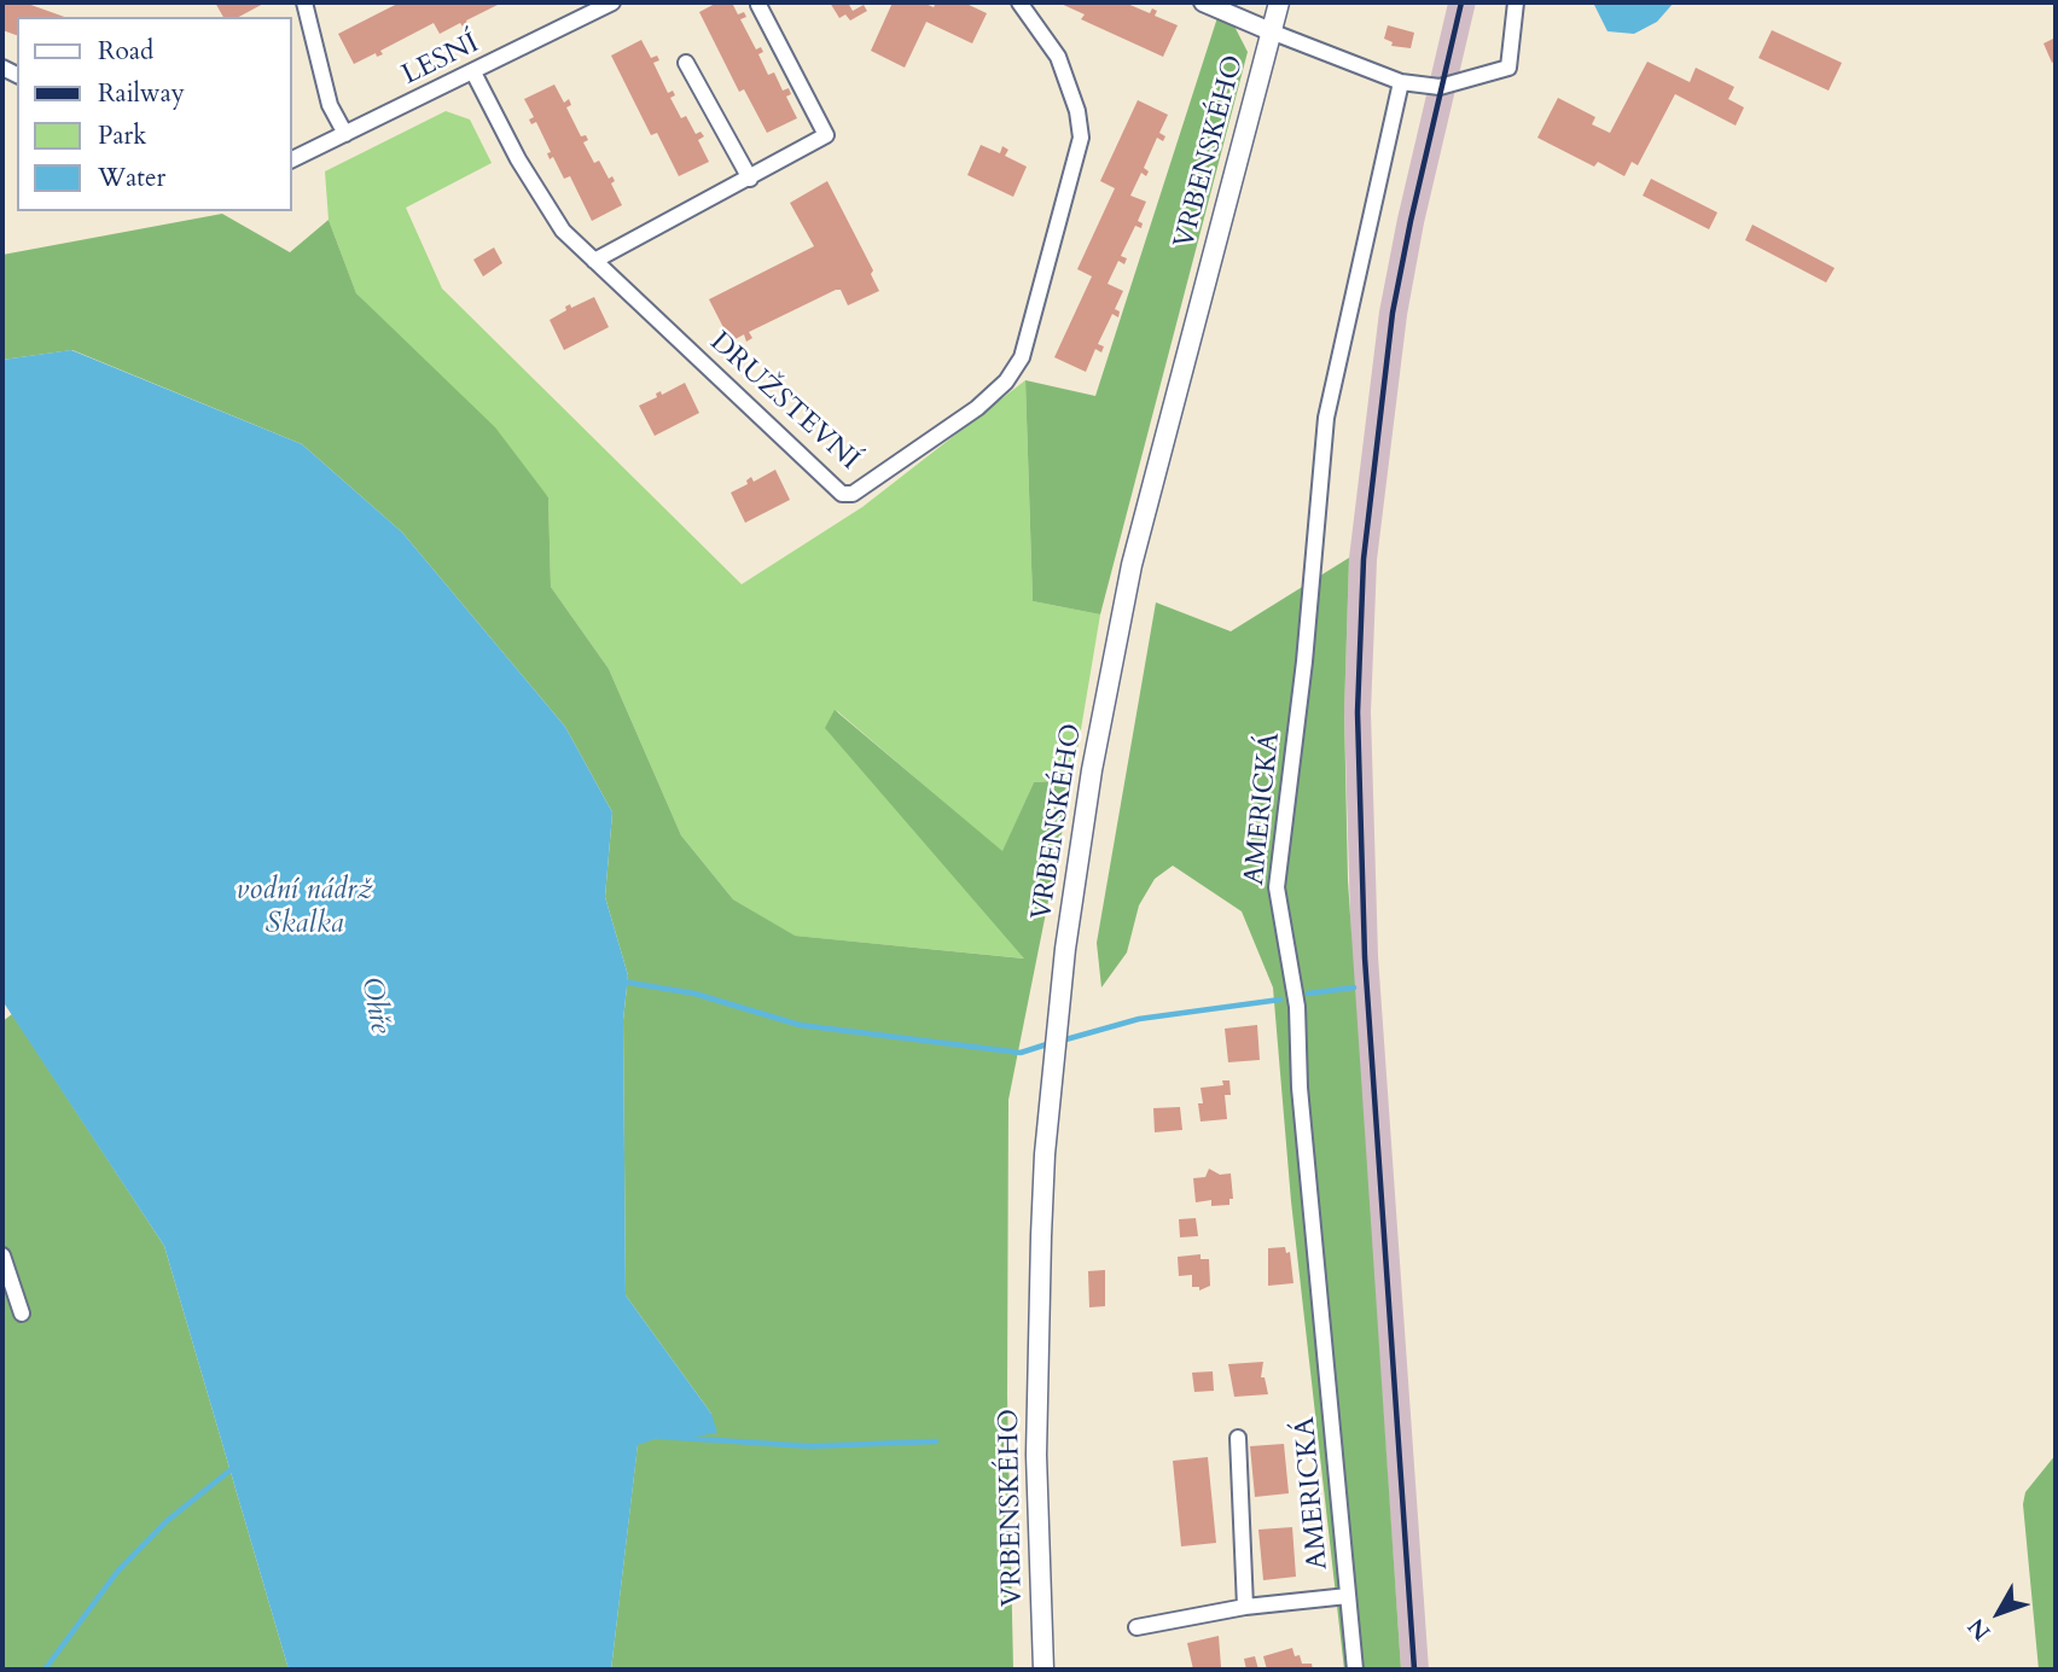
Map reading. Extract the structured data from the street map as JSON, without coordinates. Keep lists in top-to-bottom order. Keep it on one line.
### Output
{"streets":{"main road":["VRBENSKÉHO"],"street":["LESNÍ","DRUŽSTEVNÍ","AMERICKÁ"]},"crossings":[["LESNÍ","DRUŽSTEVNÍ"]],"water":["vodní nádrž Skalka","Ohře"],"legend":["Road","Railway","Park","Water"],"north":"bottom left"}
